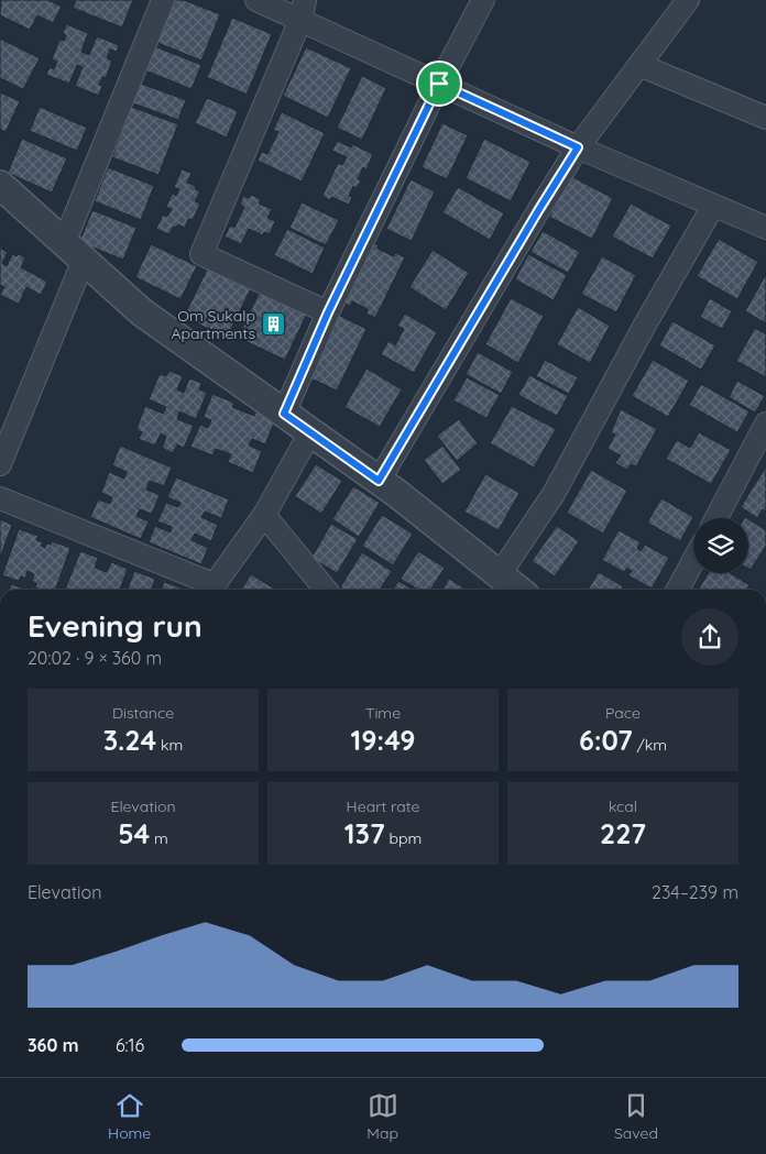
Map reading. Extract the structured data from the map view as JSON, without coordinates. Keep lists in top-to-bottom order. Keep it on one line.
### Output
{"places":{"building":["Om Sukalp Apartments"]},"page":{"heading":["Evening run","20:02 · 9 × 360 m"],"stats":[["Distance","3.24 km"],["Time","19:49"],["Pace","6:07 /km"],["Elevation","54 m"],["Heart rate","137 bpm"],["kcal","227"]],"chart":["Elevation","234–239 m"],"list":[{"name":"360 m","note":"6:16"}],"tabs":["Home","Map","Saved"]}}
